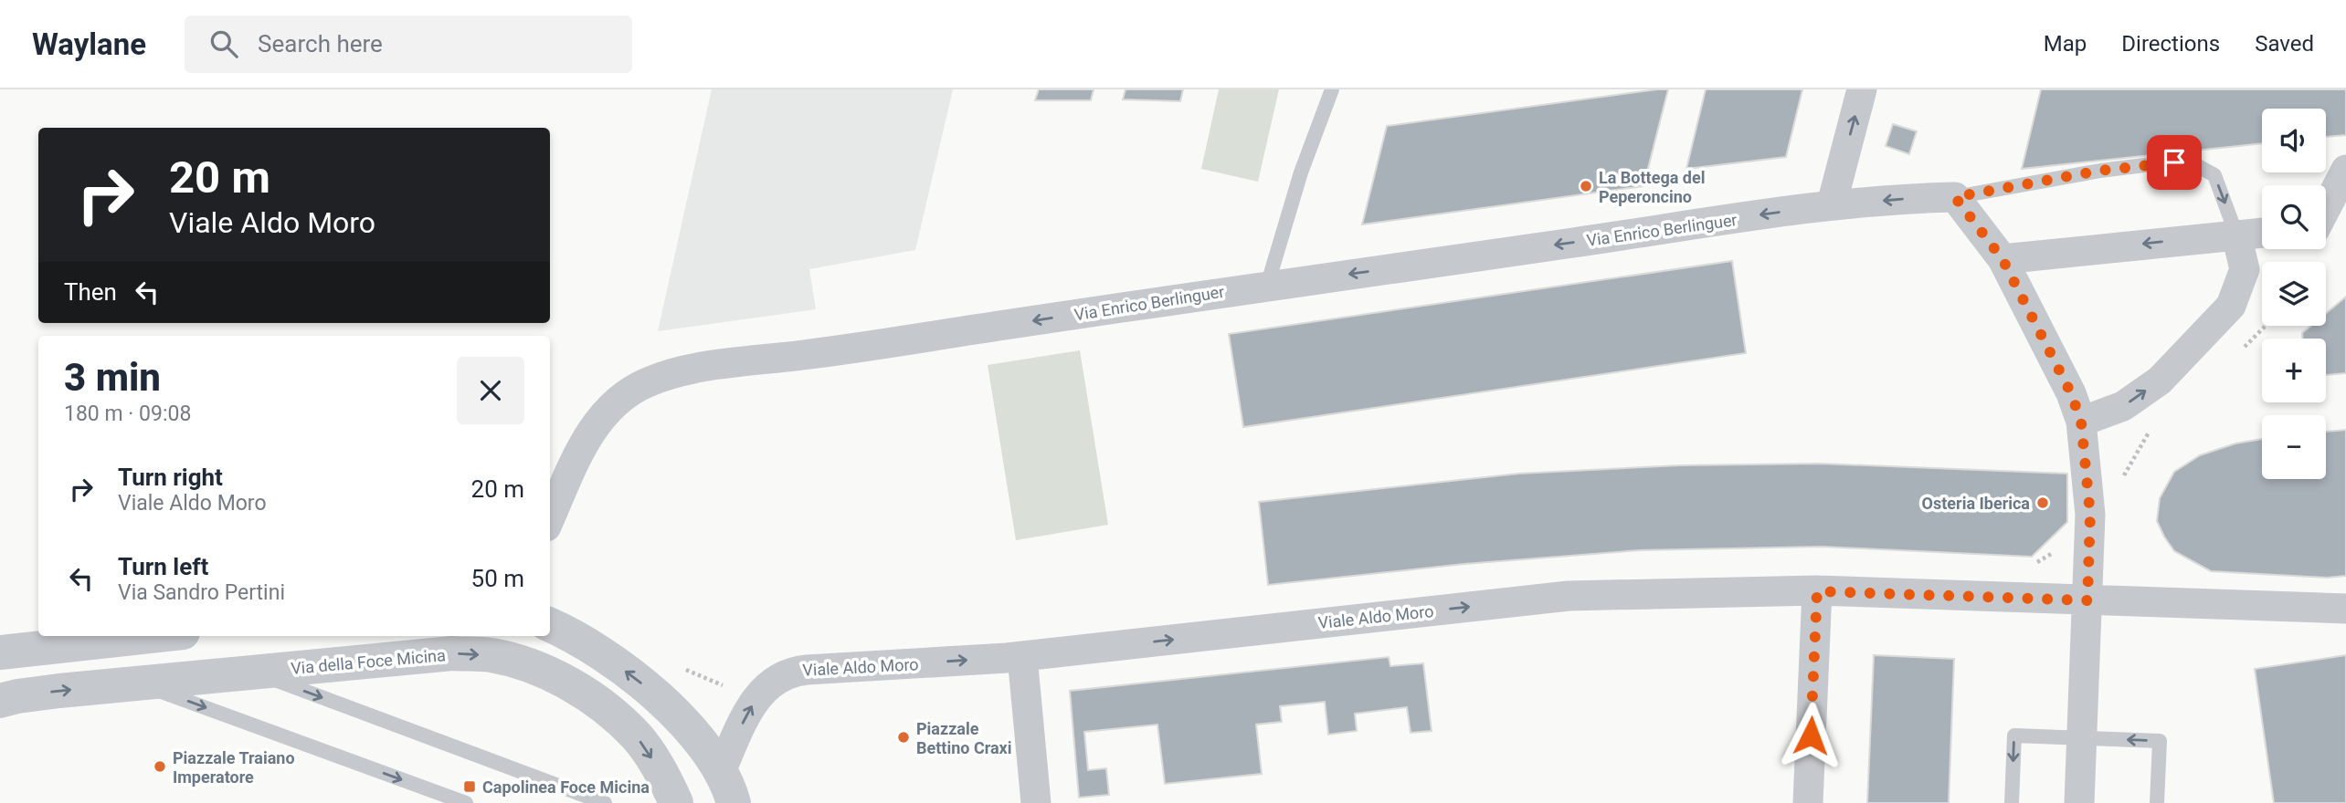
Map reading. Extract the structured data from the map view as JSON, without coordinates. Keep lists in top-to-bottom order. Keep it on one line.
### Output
{"streets":{"street":["Via Enrico Berlinguer","Viale Aldo Moro","Via della Foce Micina"]},"one_way":["Via Enrico Berlinguer","Viale Aldo Moro","Via della Foce Micina"],"places":{"other":["La Bottega del Peperoncino","Osteria Iberica","Piazzale Bettino Craxi","Piazzale Traiano Imperatore"],"transit":["Capolinea Foce Micina"]},"page":{"header":"Waylane","search":"Search here","nav":["Map","Directions","Saved"],"map_buttons":["+","−"],"turn":["20 m","Viale Aldo Moro"],"then":"Then","heading":["3 min","180 m · 09:08"],"list":[{"name":"Turn right","note":"Viale Aldo Moro","value":"20 m"},{"name":"Turn left","note":"Via Sandro Pertini","value":"50 m"}]}}
